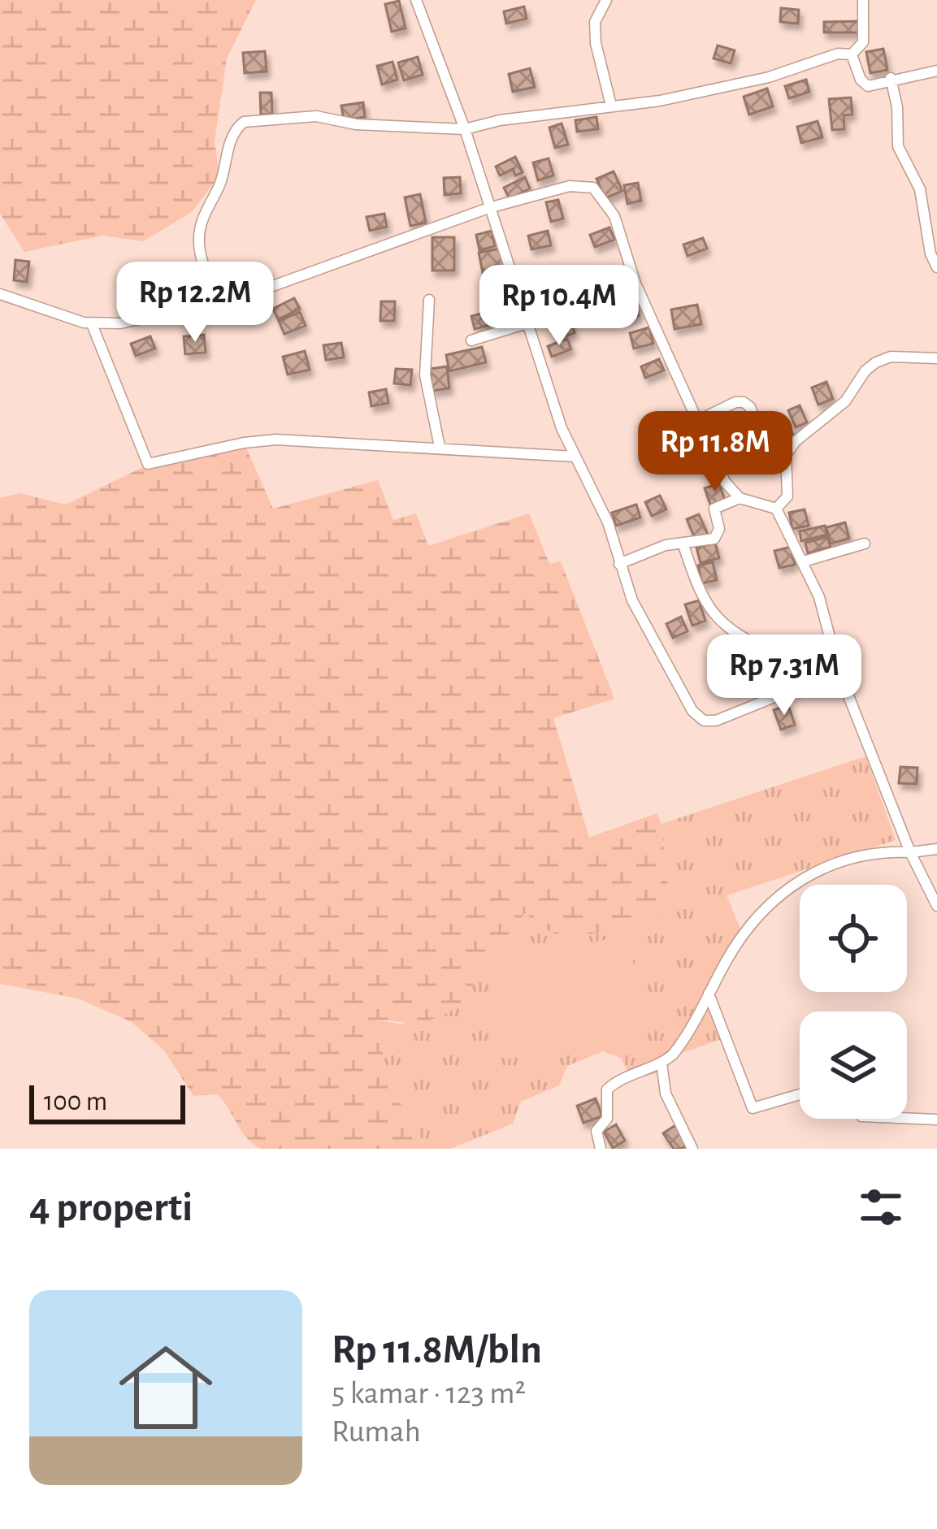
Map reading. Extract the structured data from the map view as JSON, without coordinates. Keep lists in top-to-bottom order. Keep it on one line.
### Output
{"scale_bar":"100 m","page":{"price":["Rp 12.2M","Rp 10.4M","Rp 11.8M","Rp 7.31M"],"scale":"100 m","heading":"4 properti","list":[{"name":"Rp 11.8M/bln","note":"5 kamar · 123 m² · Rumah"}]}}
